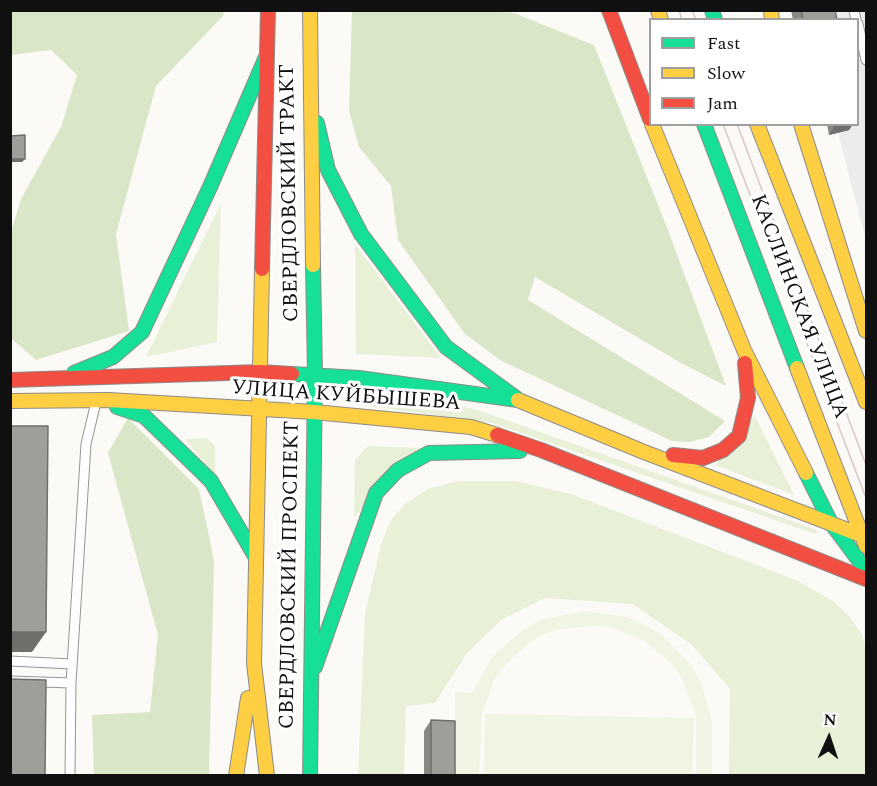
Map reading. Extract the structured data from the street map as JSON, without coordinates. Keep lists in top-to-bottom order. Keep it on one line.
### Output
{"streets":{"main road":["СВЕРДЛОВСКИЙ ТРАКТ","КАСЛИНСКАЯ УЛИЦА","УЛИЦА КУЙБЫШЕВА","СВЕРДЛОВСКИЙ ПРОСПЕКТ"]},"crossings":[["СВЕРДЛОВСКИЙ ТРАКТ","УЛИЦА КУЙБЫШЕВА"],["СВЕРДЛОВСКИЙ ТРАКТ","СВЕРДЛОВСКИЙ ПРОСПЕКТ"],["КАСЛИНСКАЯ УЛИЦА","УЛИЦА КУЙБЫШЕВА"],["УЛИЦА КУЙБЫШЕВА","СВЕРДЛОВСКИЙ ПРОСПЕКТ"]],"legend":["Fast","Slow","Jam"],"north":"top"}
